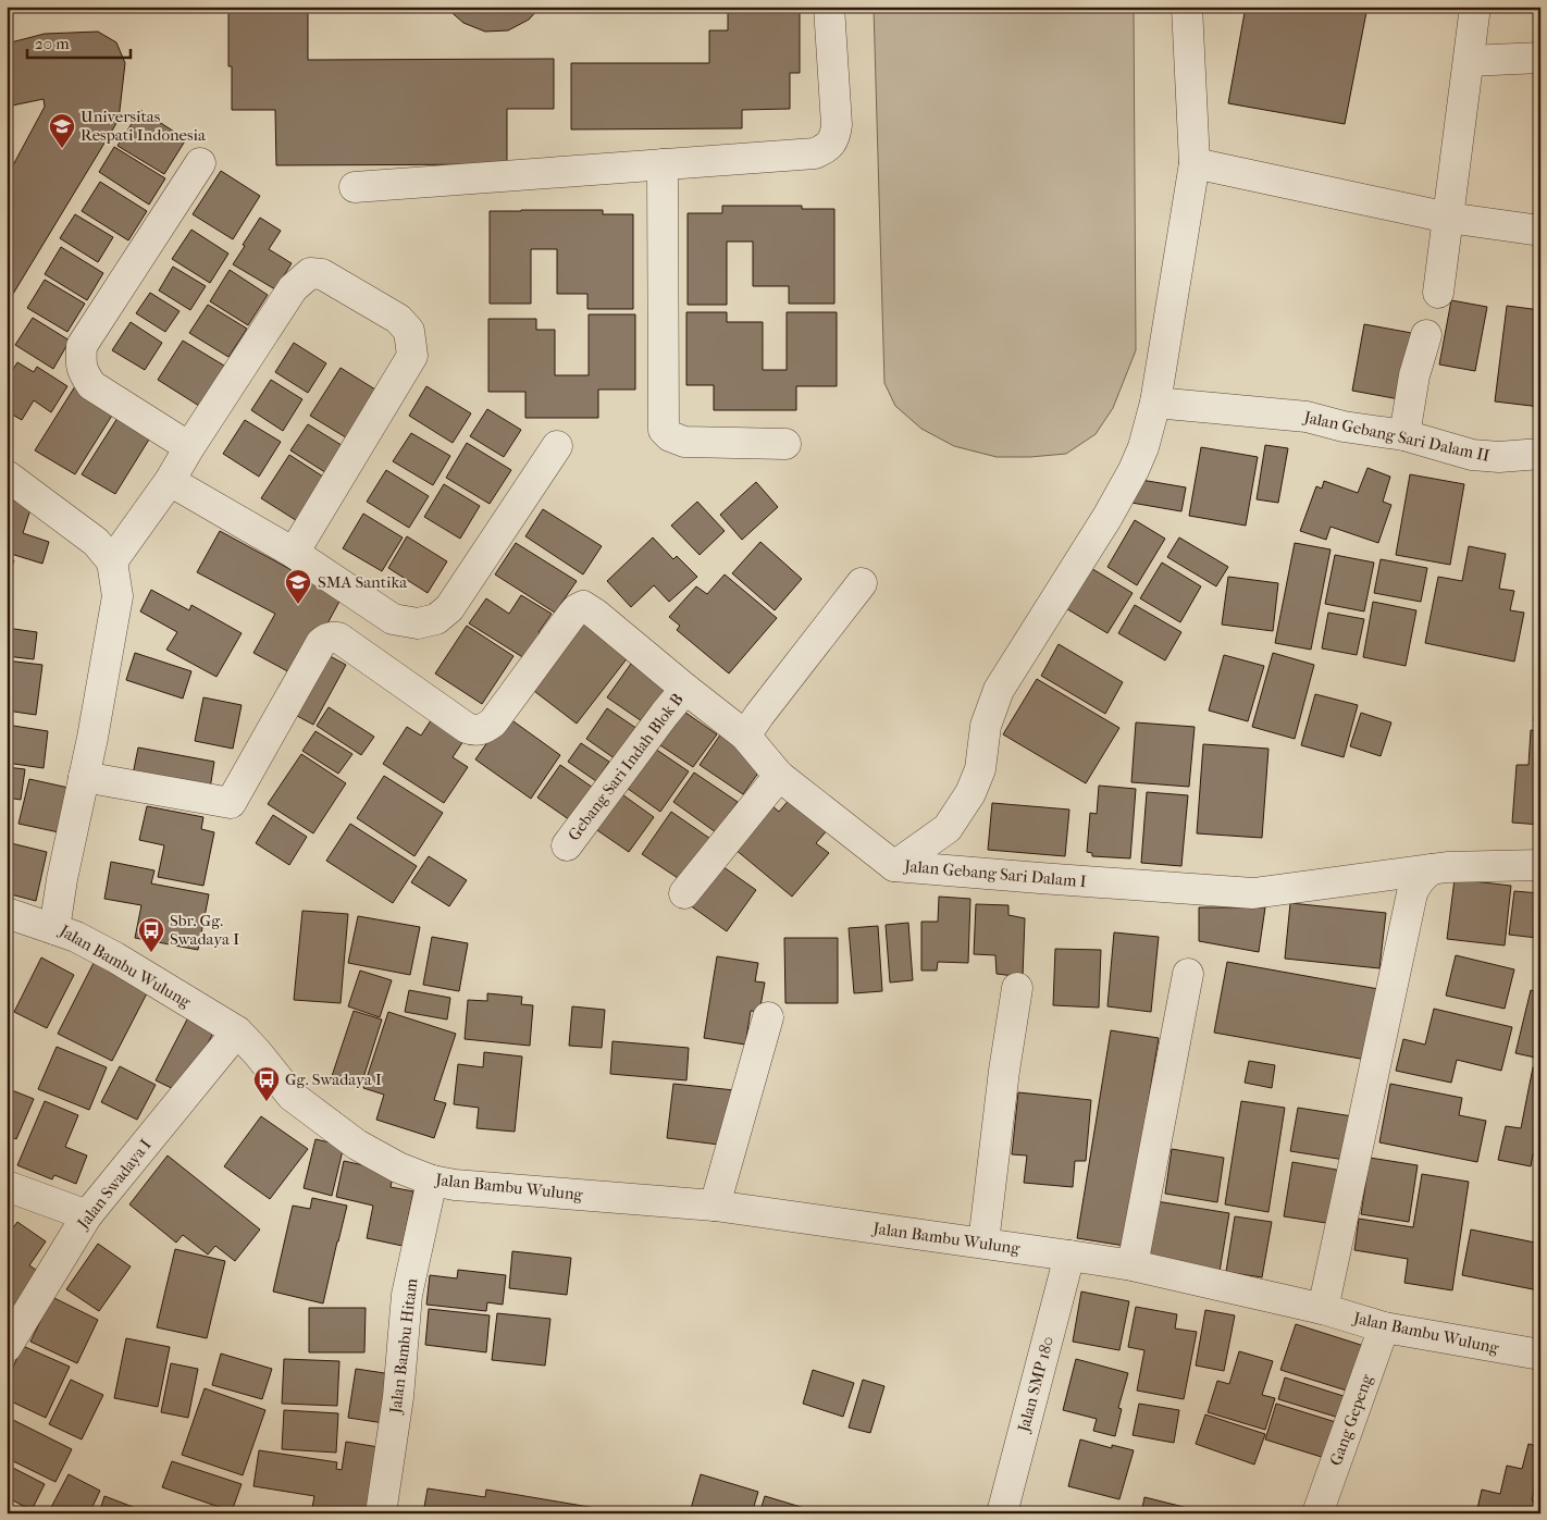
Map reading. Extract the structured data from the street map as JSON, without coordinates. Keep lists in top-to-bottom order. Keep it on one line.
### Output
{"streets":{"street":["Jalan Gebang Sari Dalam II","Gebang Sari Indah Blok B","Jalan Gebang Sari Dalam I","Jalan Bambu Wulung","Jalan Swadaya I","Jalan Bambu Hitam","Jalan SMP 180","Gang Gepeng"]},"crossings":[["Gebang Sari Indah Blok B","Jalan Gebang Sari Dalam I"],["Jalan Gebang Sari Dalam I","Jalan Bambu Wulung"],["Jalan Bambu Wulung","Jalan Swadaya I"],["Jalan Bambu Wulung","Jalan Bambu Hitam"],["Jalan Bambu Wulung","Jalan SMP 180"],["Jalan Bambu Wulung","Gang Gepeng"]],"places":{"school or university":["Universitas Respati Indonesia","SMA Santika"],"bus stop":["Sbr. Gg. Swadaya I","Gg. Swadaya I"]},"scale_bar":"20 m"}
